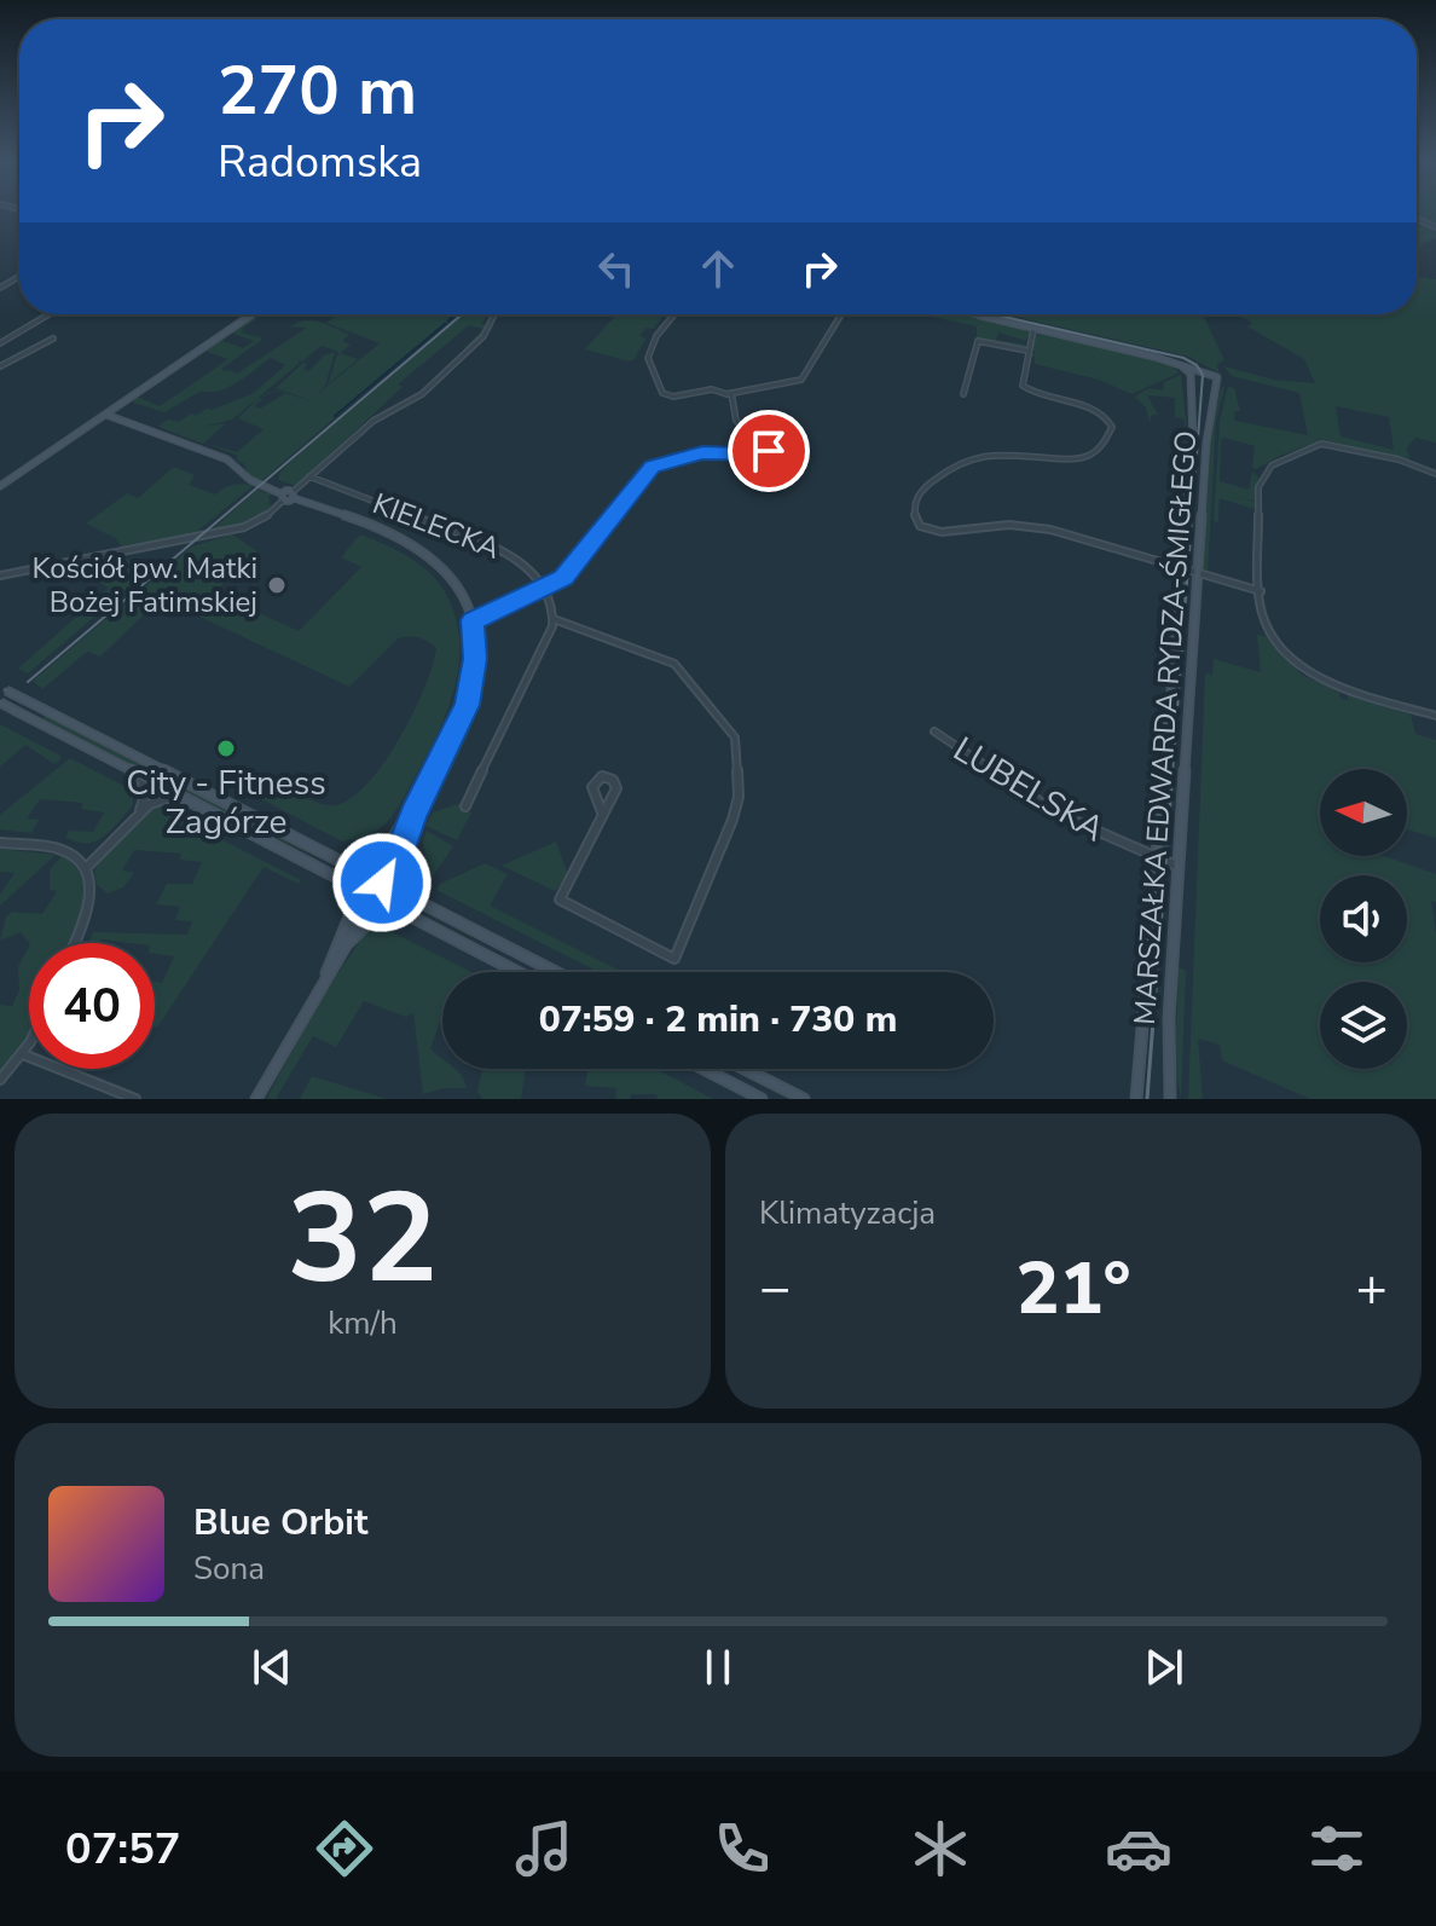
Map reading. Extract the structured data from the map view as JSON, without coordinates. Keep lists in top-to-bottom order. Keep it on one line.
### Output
{"streets":{"street":["KIELECKA","MARSZAŁKA EDWARDA RYDZA-ŚMIGŁEGO","LUBELSKA"]},"crossings":[["MARSZAŁKA EDWARDA RYDZA-ŚMIGŁEGO","LUBELSKA"]],"places":["Kościół pw. Matki Bożej Fatimskiej","City - Fitness Zagórze"],"north":"left","page":{"turn":["270 m","Radomska"],"limit":"40","trip":"07:59 · 2 min · 730 m","tile":[["32","km/h"],"Klimatyzacja"],"heat":["−","21°","+"],"song":["Blue Orbit","Sona"],"tabs":"07:57"}}
